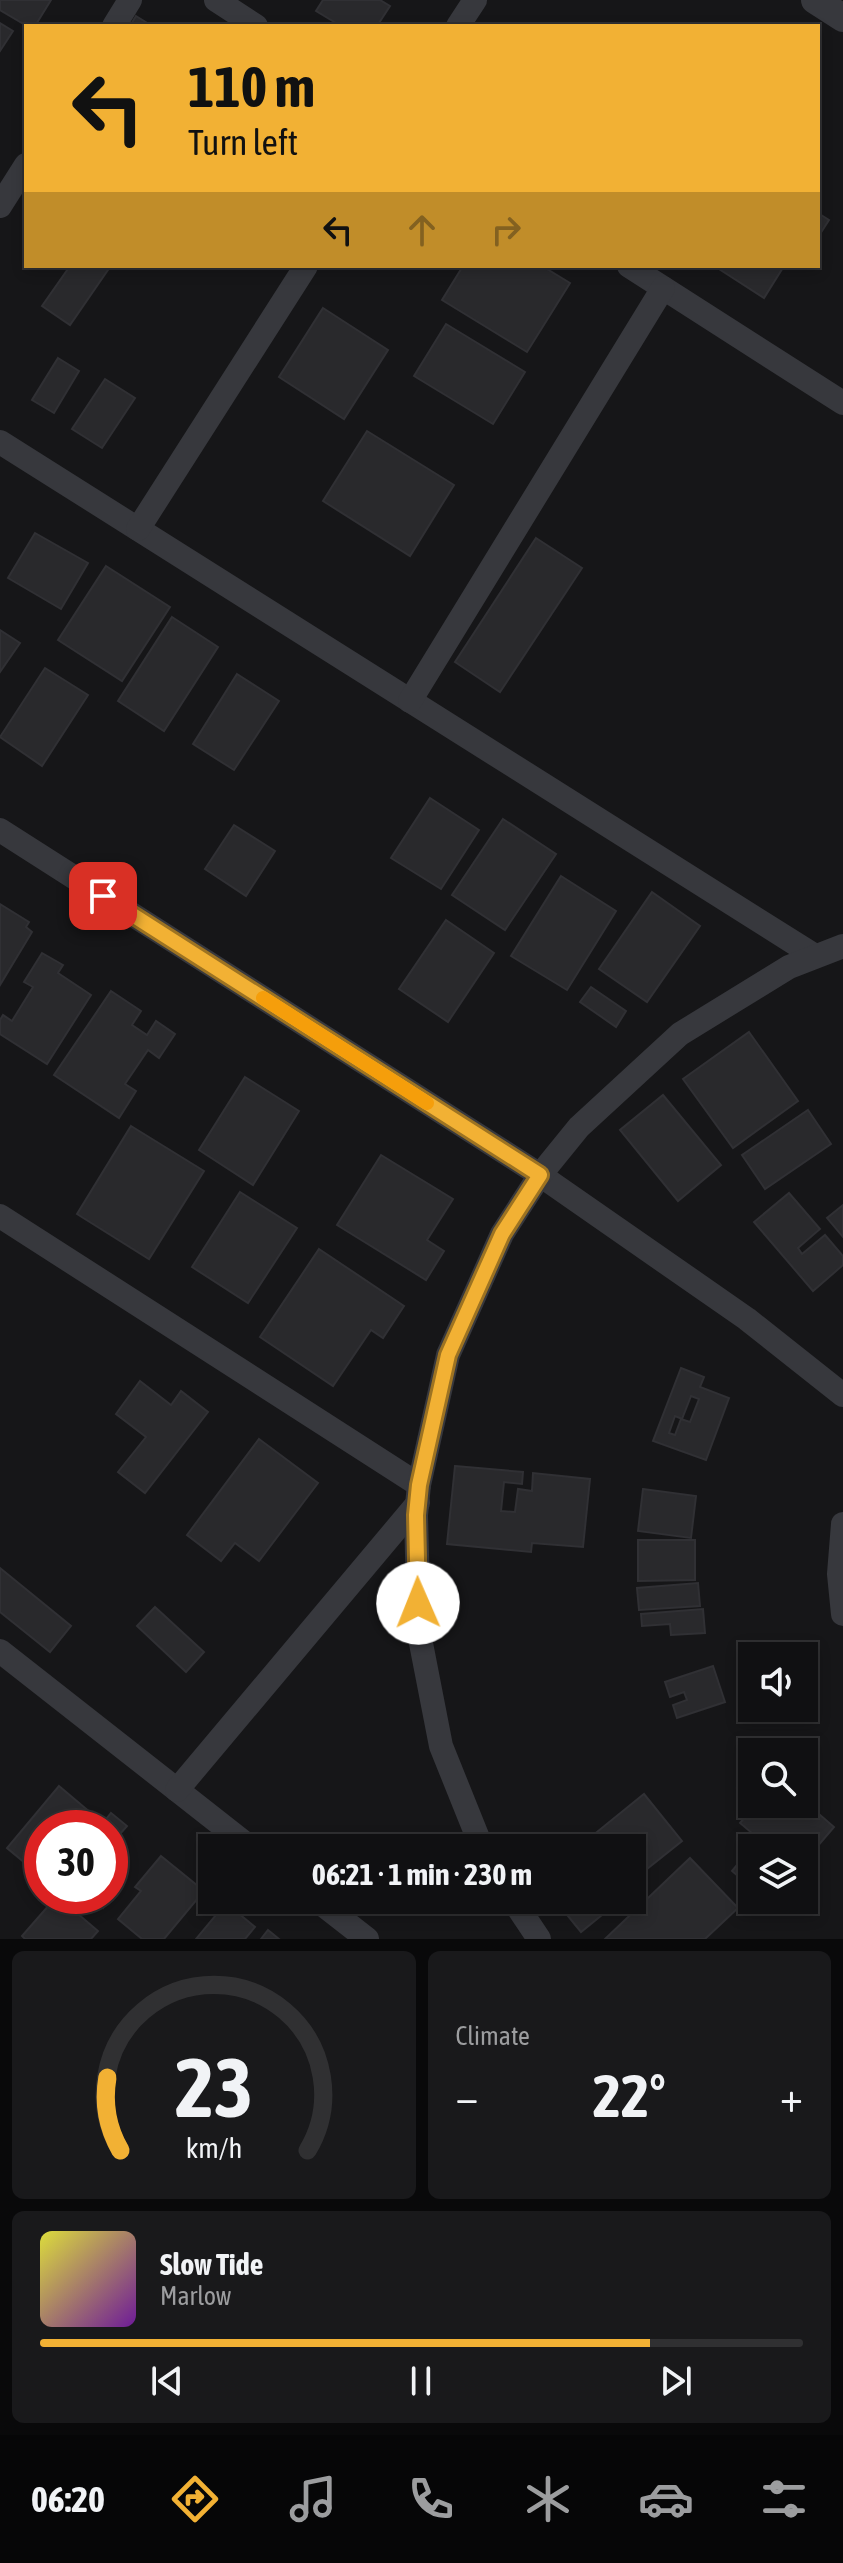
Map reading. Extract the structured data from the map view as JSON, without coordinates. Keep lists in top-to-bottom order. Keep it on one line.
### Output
{"page":{"turn":["110 m","Turn left"],"limit":"30","trip":"06:21 · 1 min · 230 m","tile":"Climate","heat":["−","22°","+"],"song":["Slow Tide","Marlow"],"tabs":"06:20","gauge":["23","km/h"]}}
